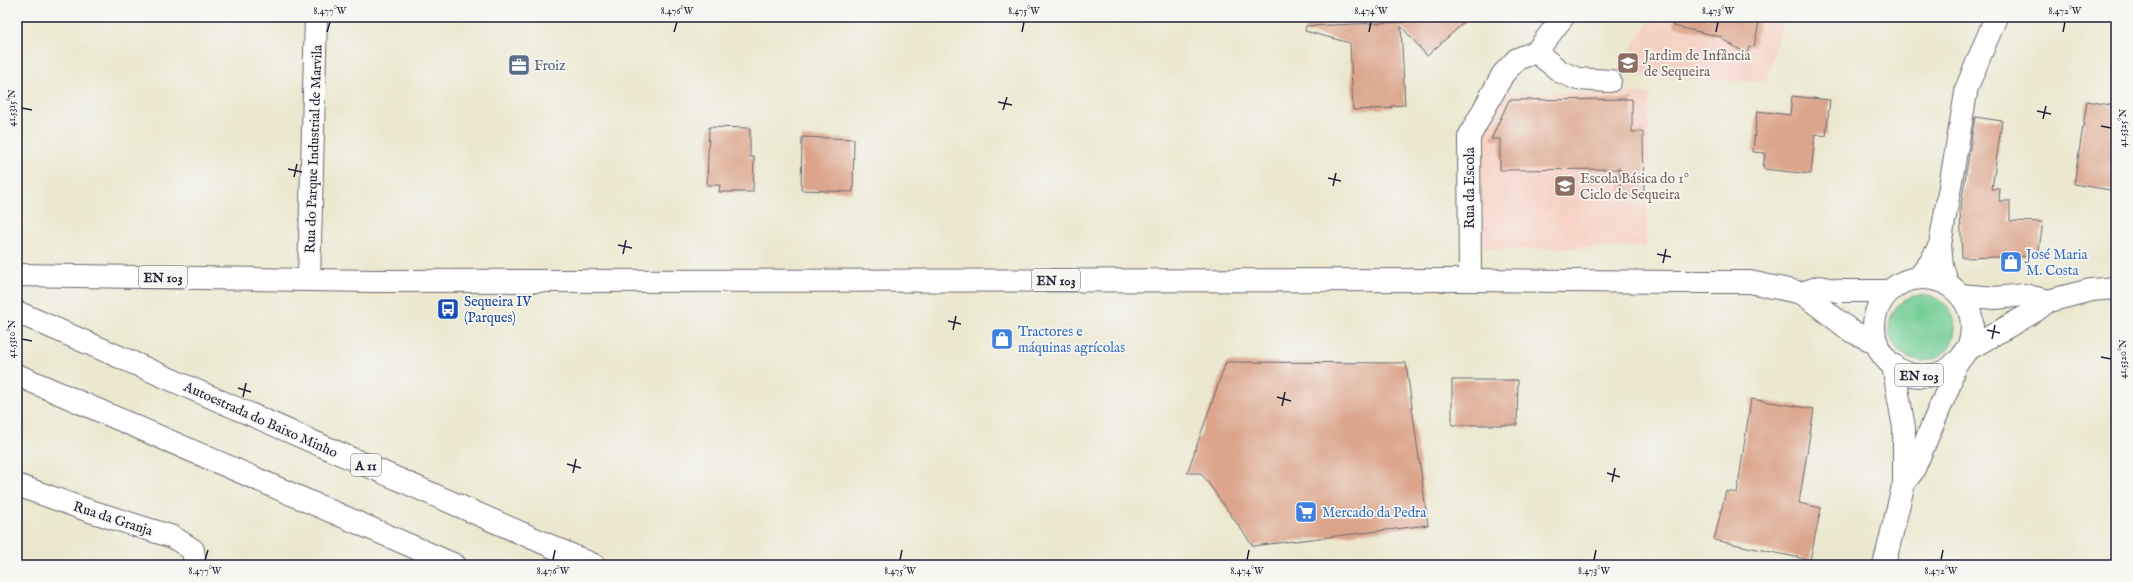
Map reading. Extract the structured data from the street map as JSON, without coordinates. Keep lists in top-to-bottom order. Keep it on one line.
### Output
{"streets":{"main road":["Rua do Parque Industrial de Marvila","Rua da Escola","EN 103","Autoestrada do Baixo Minho","A 11","Rua da Granja"]},"crossings":[["Rua do Parque Industrial de Marvila","EN 103"],["Rua da Escola","EN 103"]],"places":{"school or university":["Jardim de Infância de Sequeira","Escola Básica do 1º Ciclo de Sequeira"],"office":["Froiz"],"shop":["José Maria M. Costa","Tractores e máquinas agrícolas"],"bus stop":["Sequeira IV (Parques)"],"supermarket":["Mercado da Pedra"]},"coordinates":["8.477°W","8.476°W","8.475°W","8.474°W","8.473°W","8.472°W","41.5315°N","41.5325°N","41.5310°N","41.5320°N"]}
